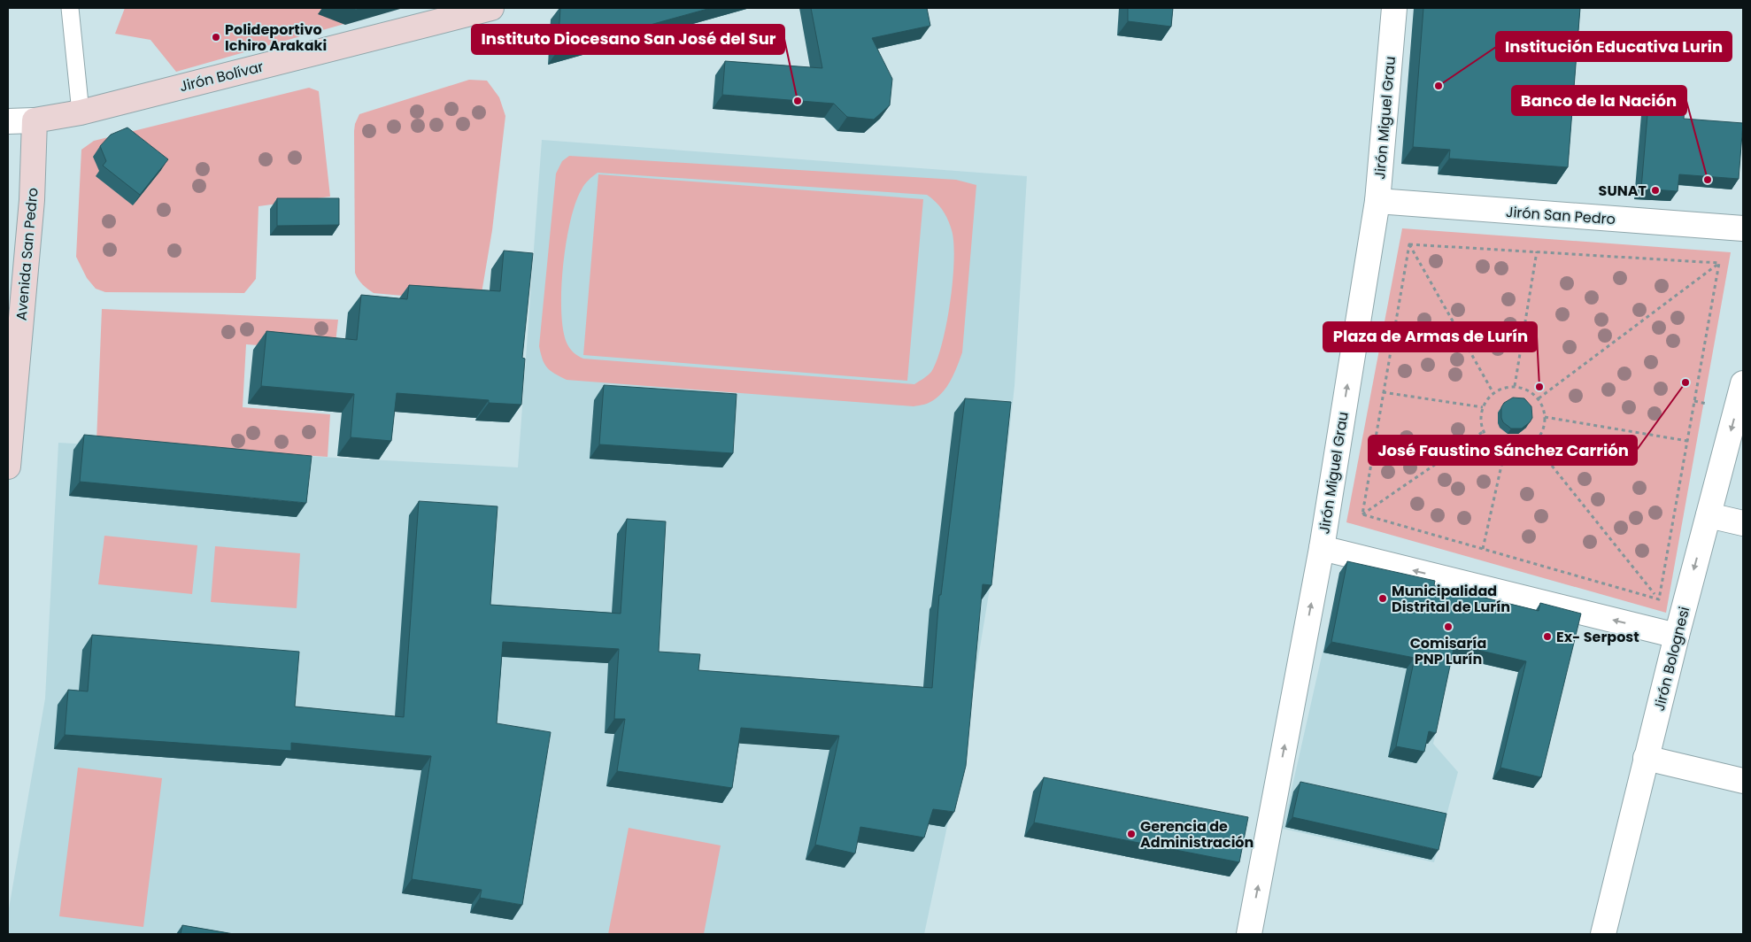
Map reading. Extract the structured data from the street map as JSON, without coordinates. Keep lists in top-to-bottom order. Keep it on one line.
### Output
{"streets":{"street":["Jirón Bolívar","Jirón Miguel Grau","Jirón San Pedro","Avenida San Pedro","Jirón Bolognesi"]},"crossings":[["Jirón Bolívar","Avenida San Pedro"],["Jirón Miguel Grau","Jirón San Pedro"]],"one_way":["Jirón Miguel Grau","Jirón Bolognesi"],"places":["Polideportivo Ichiro Arakaki","Institución Educativa Lurin","Instituto Diocesano San José del Sur","Banco de la Nación","SUNAT","José Faustino Sánchez Carrión","Plaza de Armas de Lurín","Municipalidad Distrital de Lurín","Comisaría PNP Lurín","Ex- Serpost","Gerencia de Administración"]}
